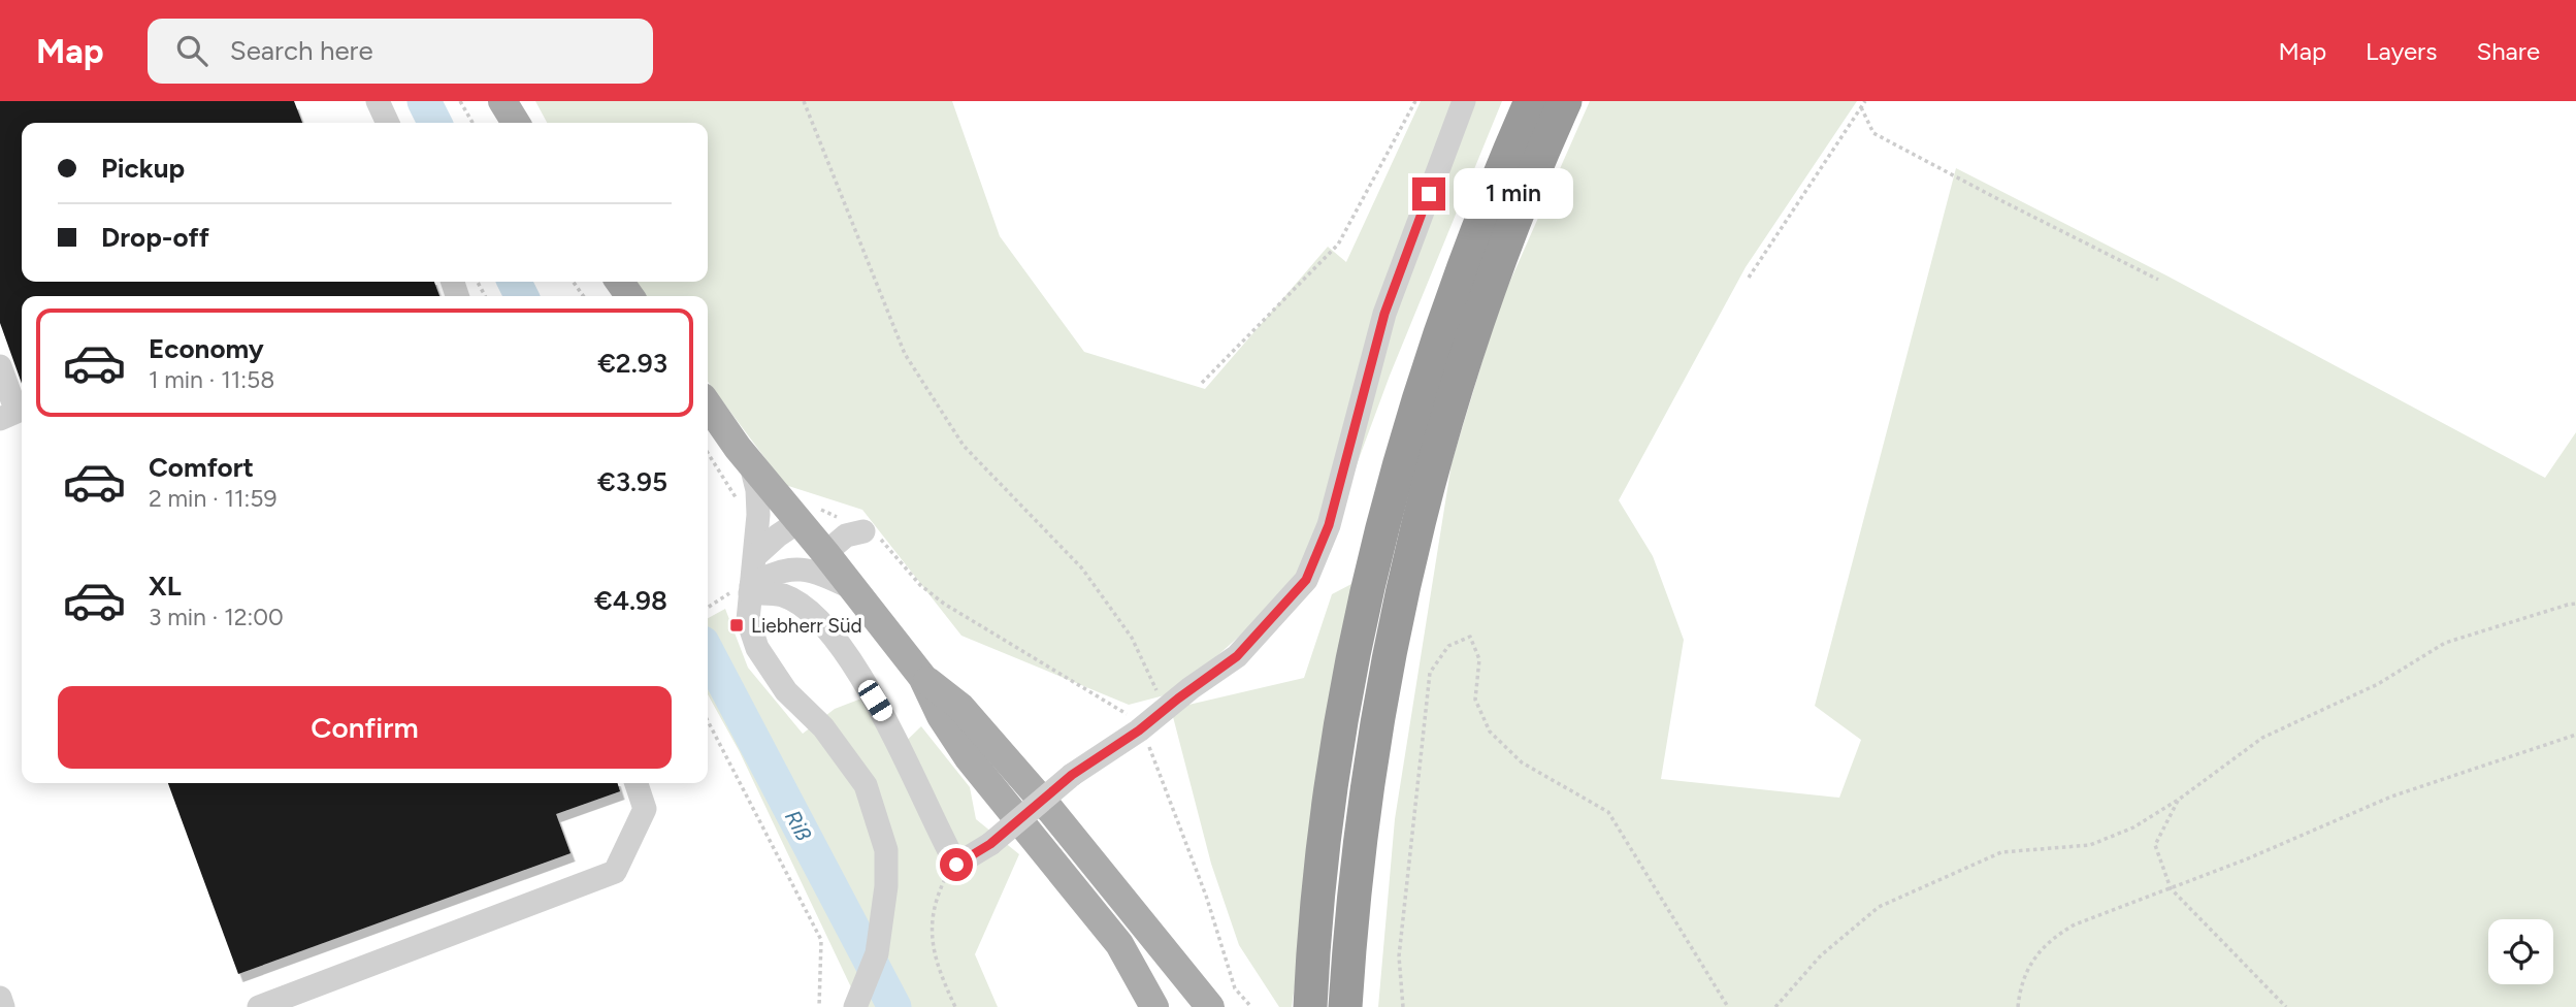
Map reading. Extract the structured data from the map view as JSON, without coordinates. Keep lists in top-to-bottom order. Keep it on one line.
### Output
{"water":["Riß"],"places":{"transit":["Liebherr Süd"]},"page":{"header":"Map","search":"Search here","nav":["Map","Layers","Share"],"banner":["Pickup","Drop-off"],"bubble":"1 min","list":[{"name":"Economy","note":"1 min · 11:58","value":"€2.93"},{"name":"Comfort","note":"2 min · 11:59","value":"€3.95"},{"name":"XL","note":"3 min · 12:00","value":"€4.98"}],"buttons":"Confirm"}}
